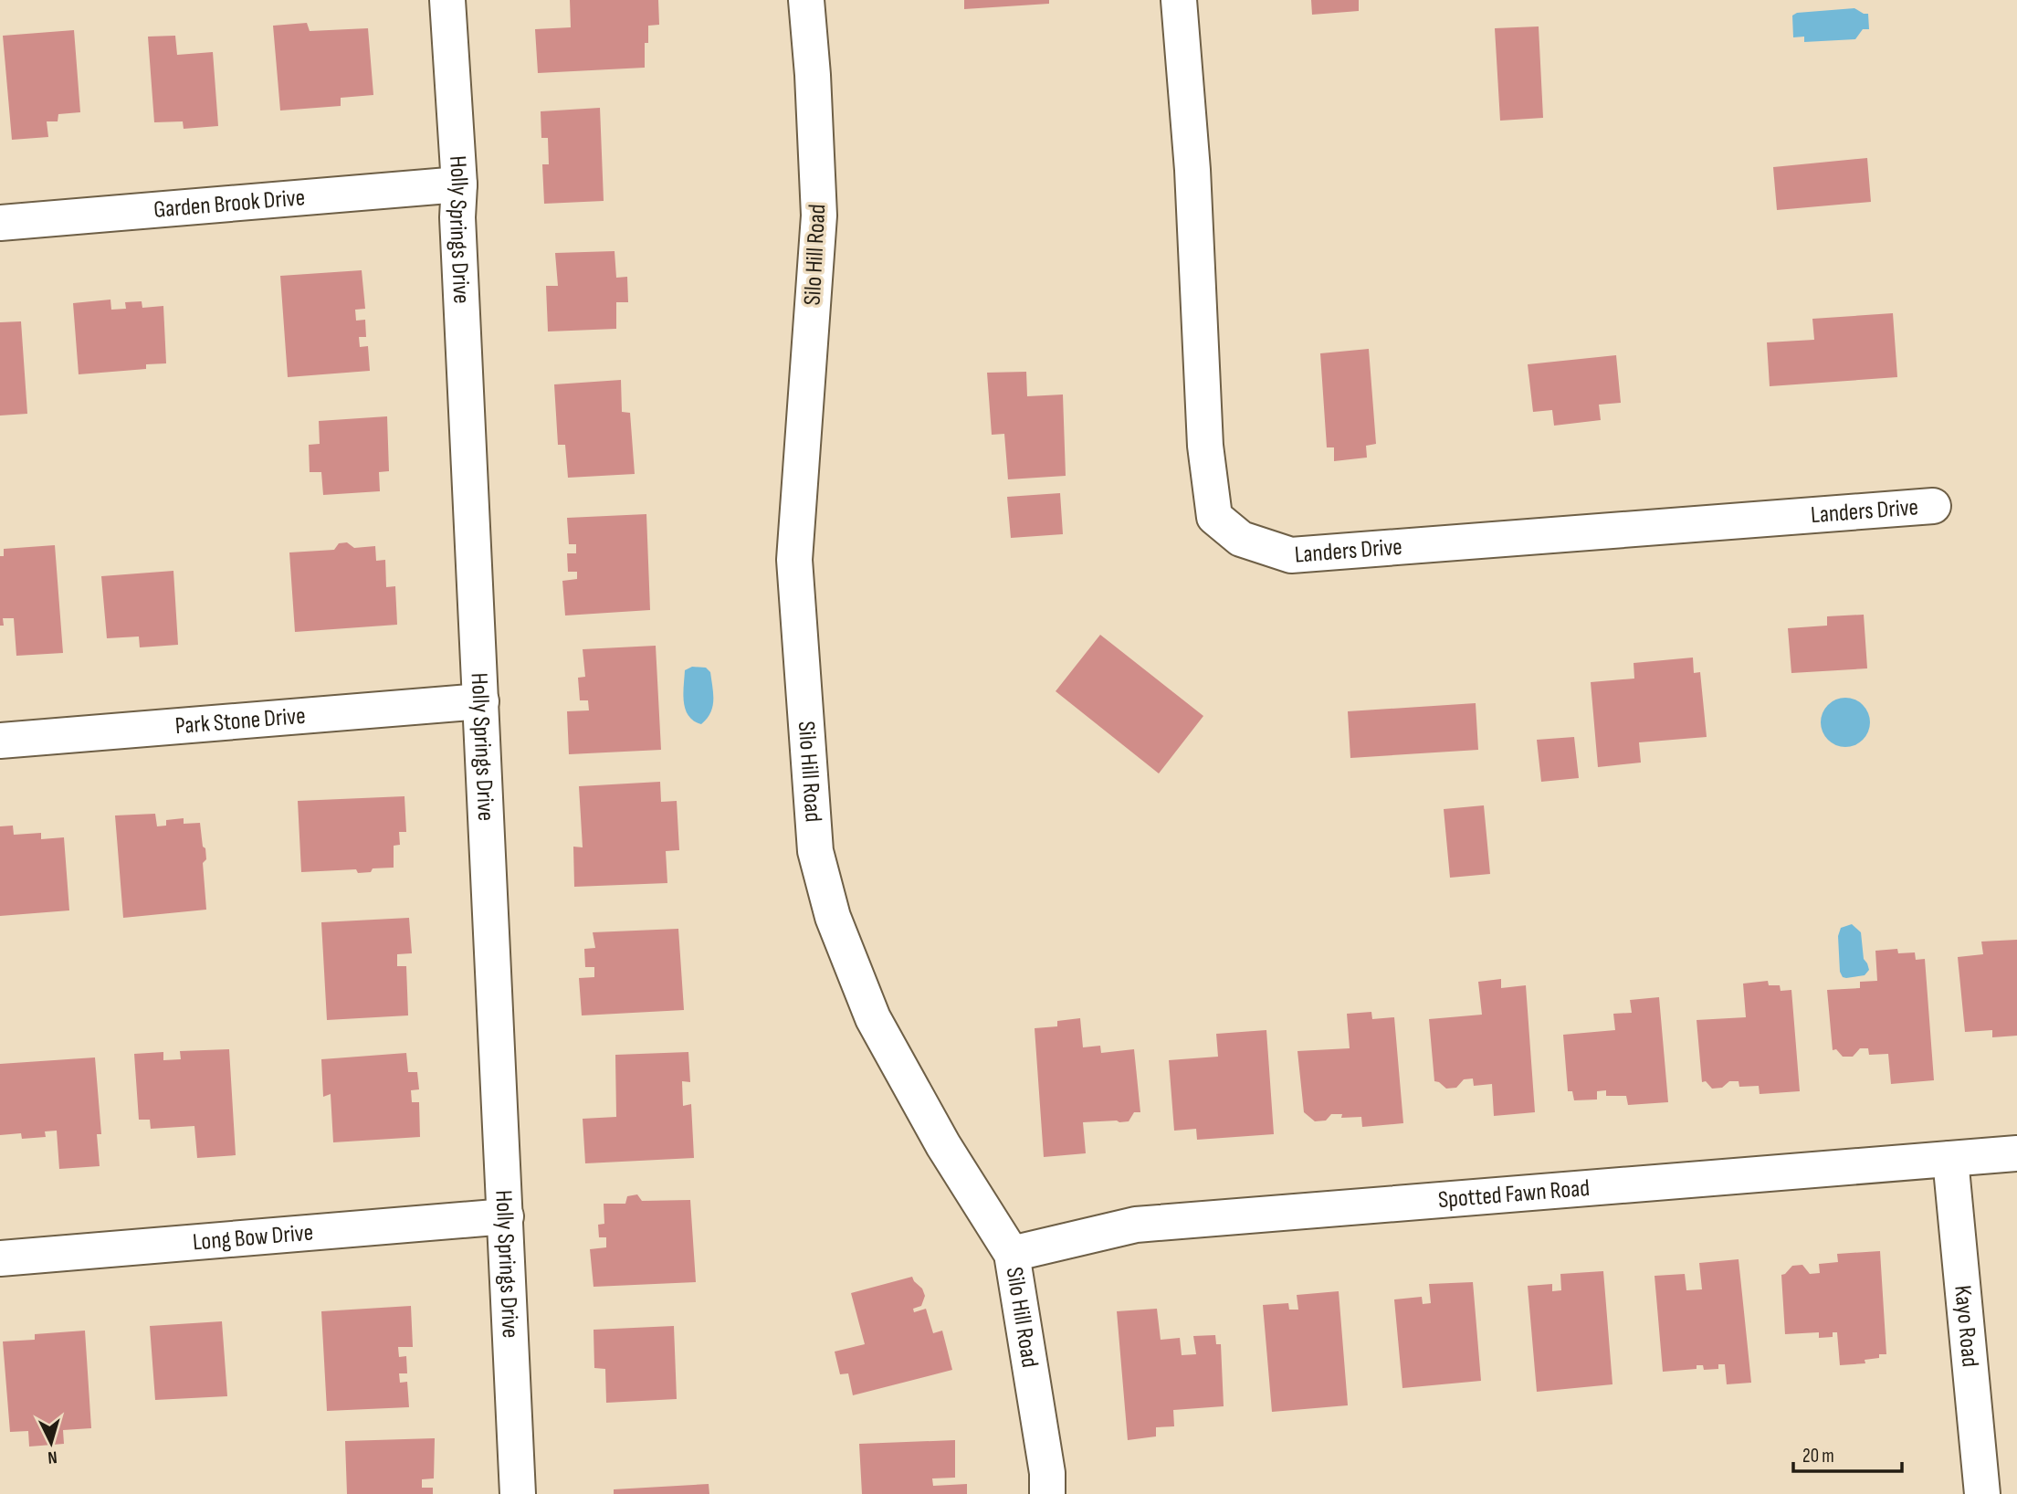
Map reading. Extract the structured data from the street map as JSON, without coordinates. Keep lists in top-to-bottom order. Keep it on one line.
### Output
{"streets":{"street":["Garden Brook Drive","Holly Springs Drive","Silo Hill Road","Landers Drive","Park Stone Drive","Spotted Fawn Road","Long Bow Drive","Kayo Road"]},"crossings":[["Garden Brook Drive","Holly Springs Drive"],["Holly Springs Drive","Park Stone Drive"],["Holly Springs Drive","Long Bow Drive"],["Silo Hill Road","Spotted Fawn Road"],["Spotted Fawn Road","Kayo Road"]],"scale_bar":"20 m","north":"bottom"}
